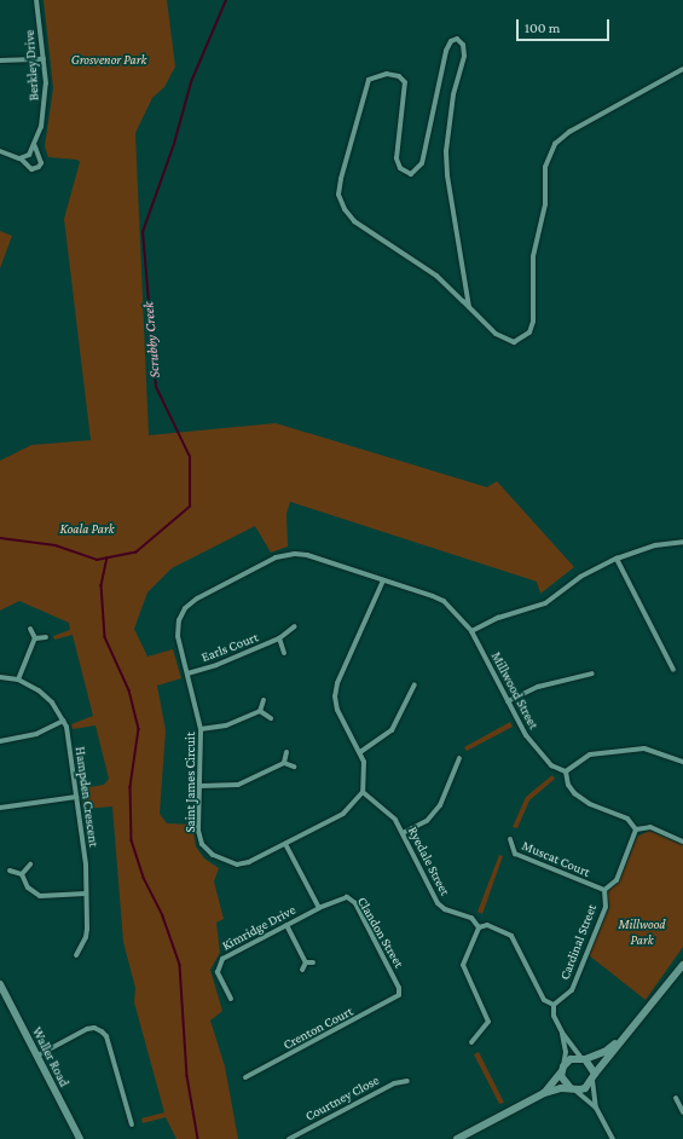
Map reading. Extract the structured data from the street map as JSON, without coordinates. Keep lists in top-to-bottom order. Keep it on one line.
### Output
{"streets":{"street":["Berkley Drive","Earls Court","Millwood Street","Saint James Circuit","Hampden Crescent","Muscat Court","Ryedale Street","Kimridge Drive","Clandon Street","Cardinal Street","Crenton Court","Waller Road","Courtney Close"]},"crossings":[["Earls Court","Saint James Circuit"],["Millwood Street","Saint James Circuit"],["Saint James Circuit","Ryedale Street"],["Muscat Court","Cardinal Street"],["Ryedale Street","Cardinal Street"],["Kimridge Drive","Clandon Street"],["Clandon Street","Crenton Court"]],"water":["Scrubby Creek"],"parks":["Grosvenor Park","Koala Park","Millwood Park"],"scale_bar":"100 m"}
